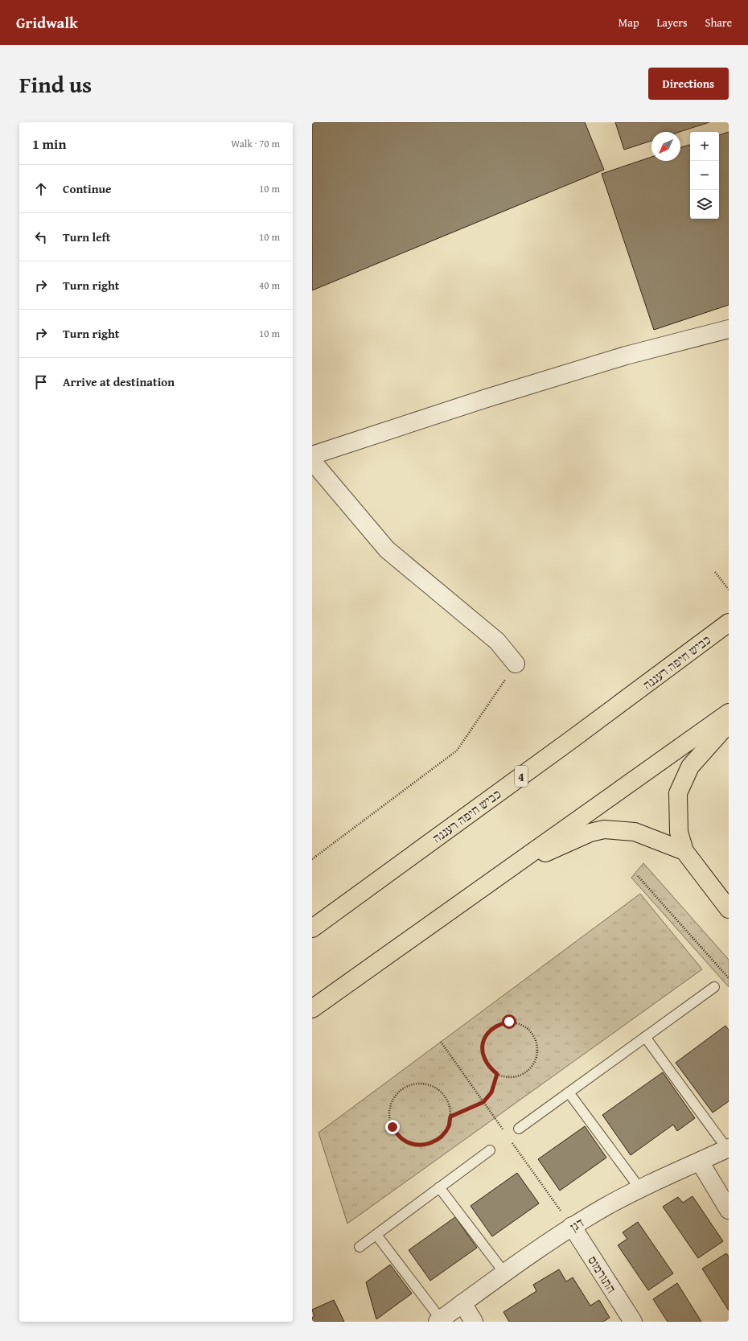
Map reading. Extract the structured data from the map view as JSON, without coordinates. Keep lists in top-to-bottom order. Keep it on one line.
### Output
{"streets":{"highway":["כביש חיפה רעננה","4"],"street":["דגן","התורמוס"]},"crossings":[["דגן","התורמוס"]],"north":"bottom left","page":{"header":"Gridwalk","nav":["Map","Layers","Share"],"title":"Find us","buttons":"Directions","heading":["1 min","Walk · 70 m"],"map_buttons":["+","−"],"list":[["Continue","10 m"],["Turn left","10 m"],["Turn right","40 m"],["Turn right","10 m"],"Arrive at destination"]}}
